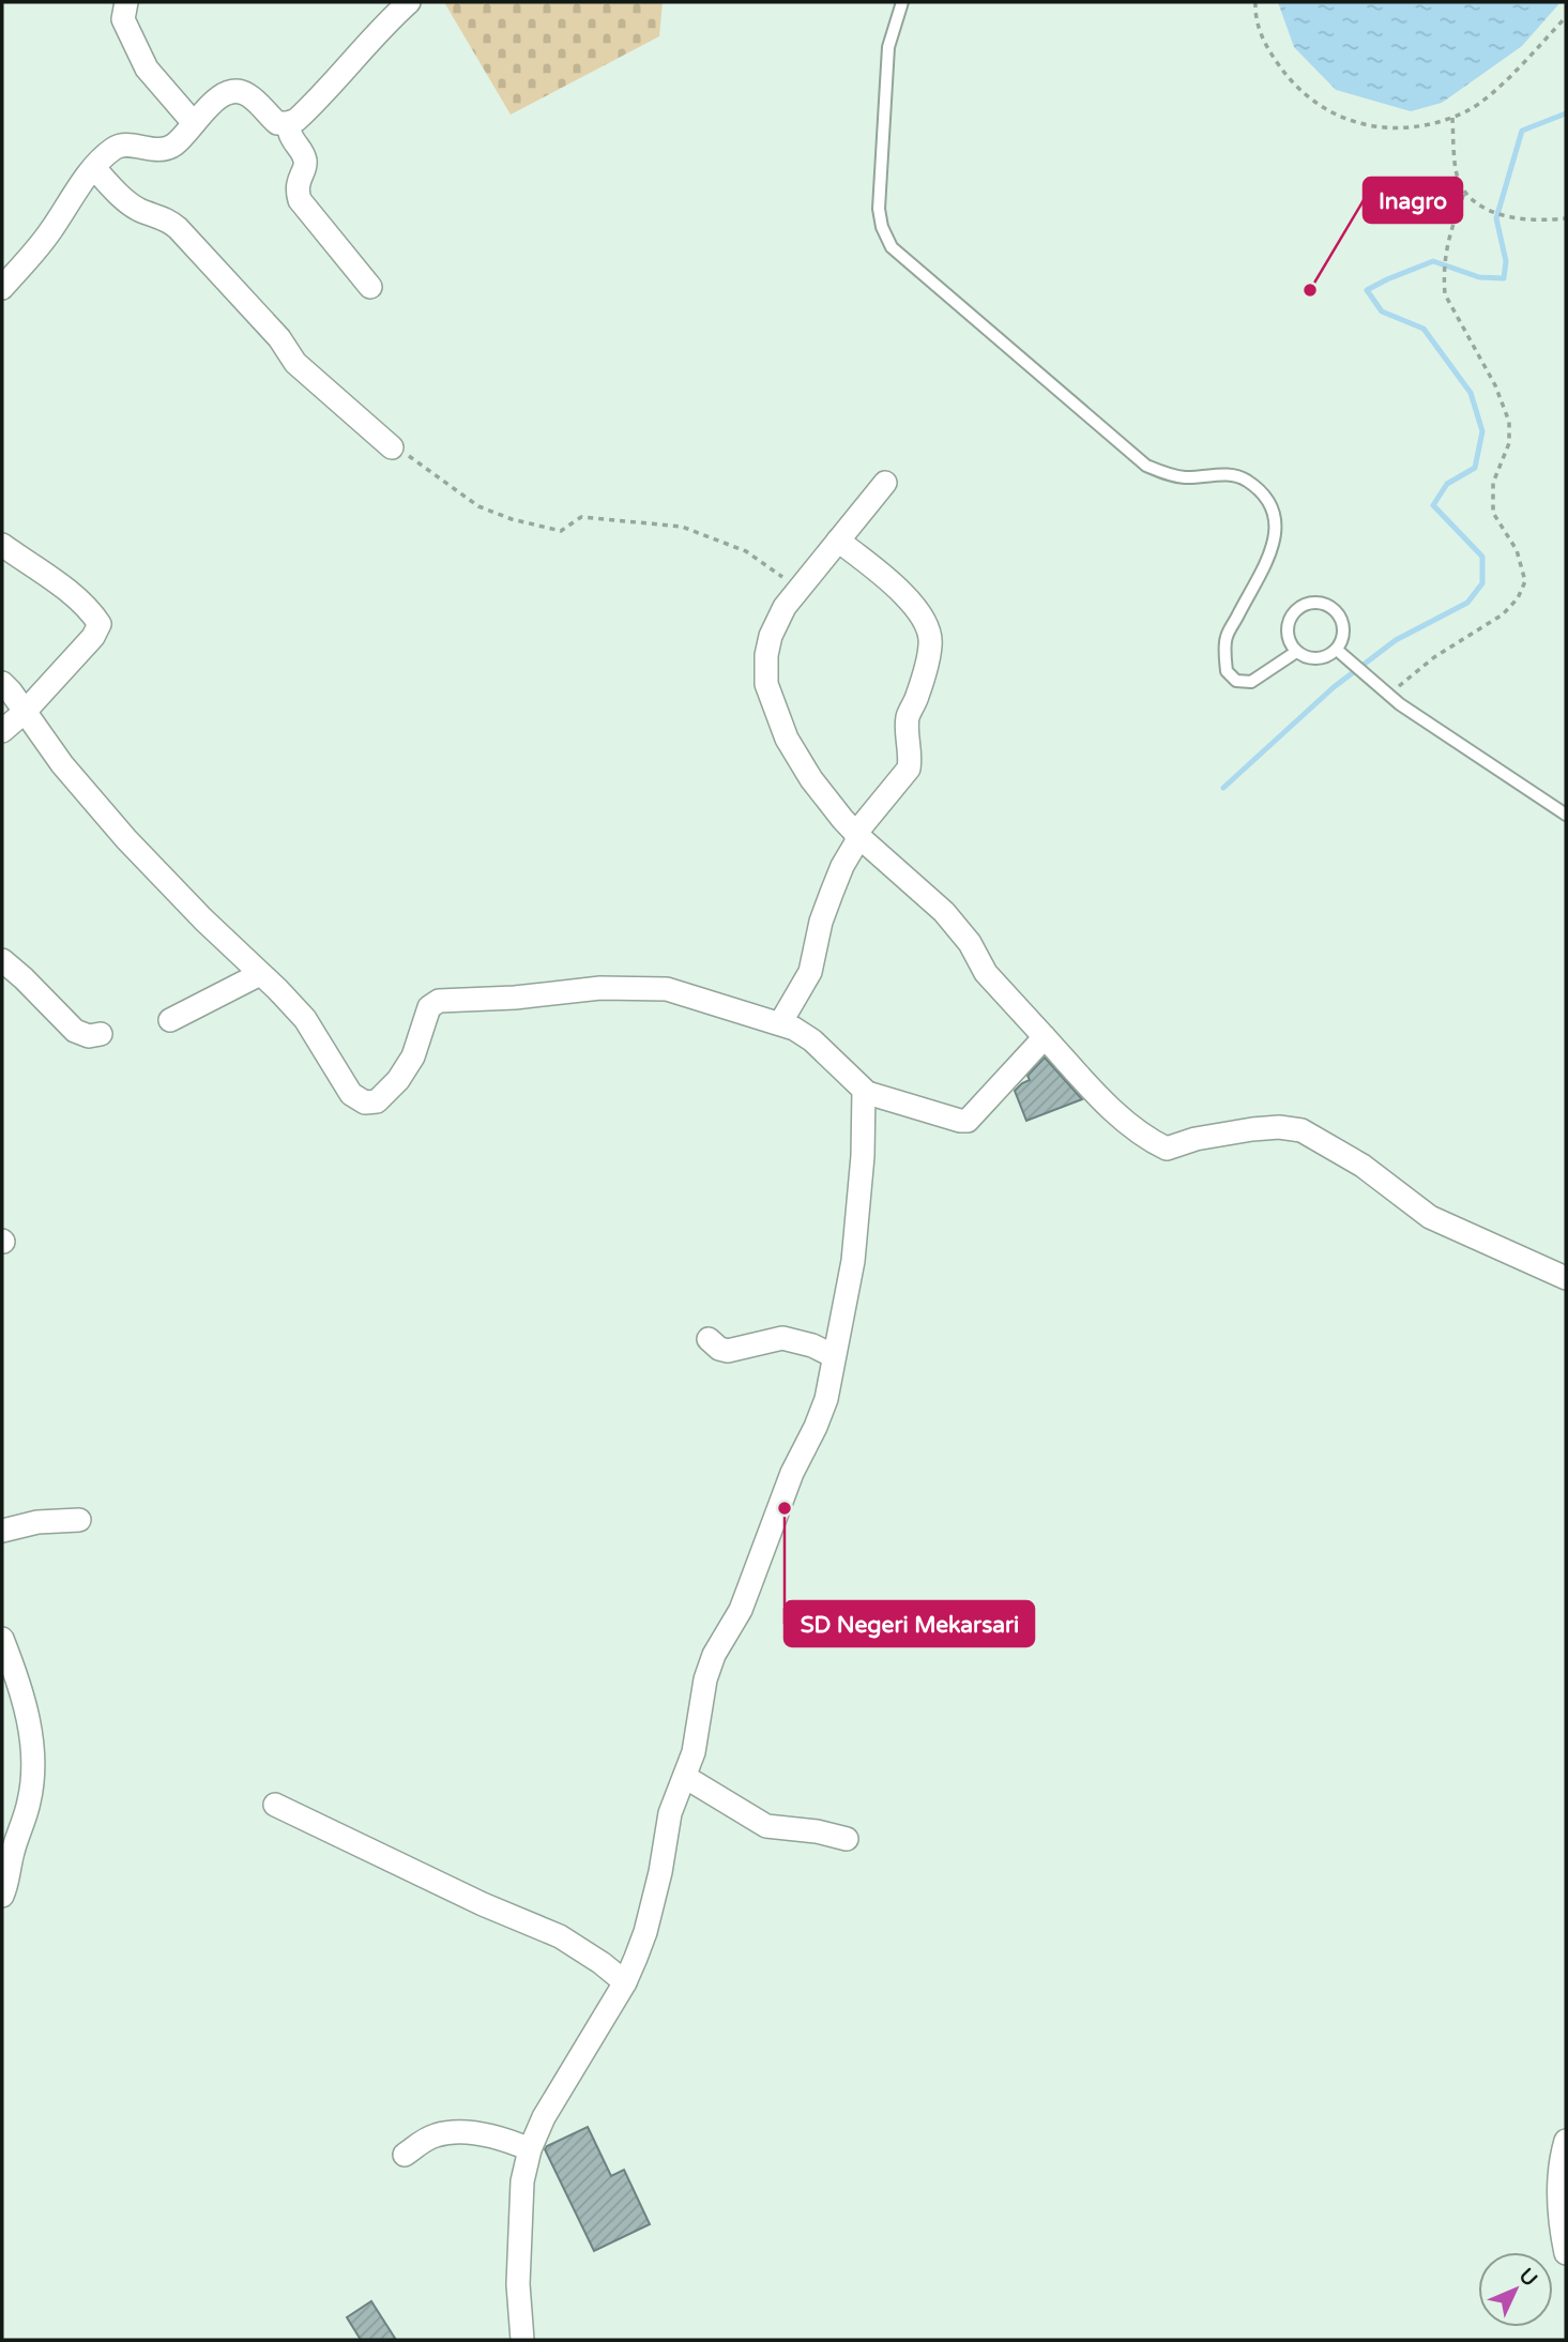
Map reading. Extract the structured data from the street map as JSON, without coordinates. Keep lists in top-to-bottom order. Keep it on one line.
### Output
{"places":["Inagro","SD Negeri Mekarsari"],"north":"top right"}
